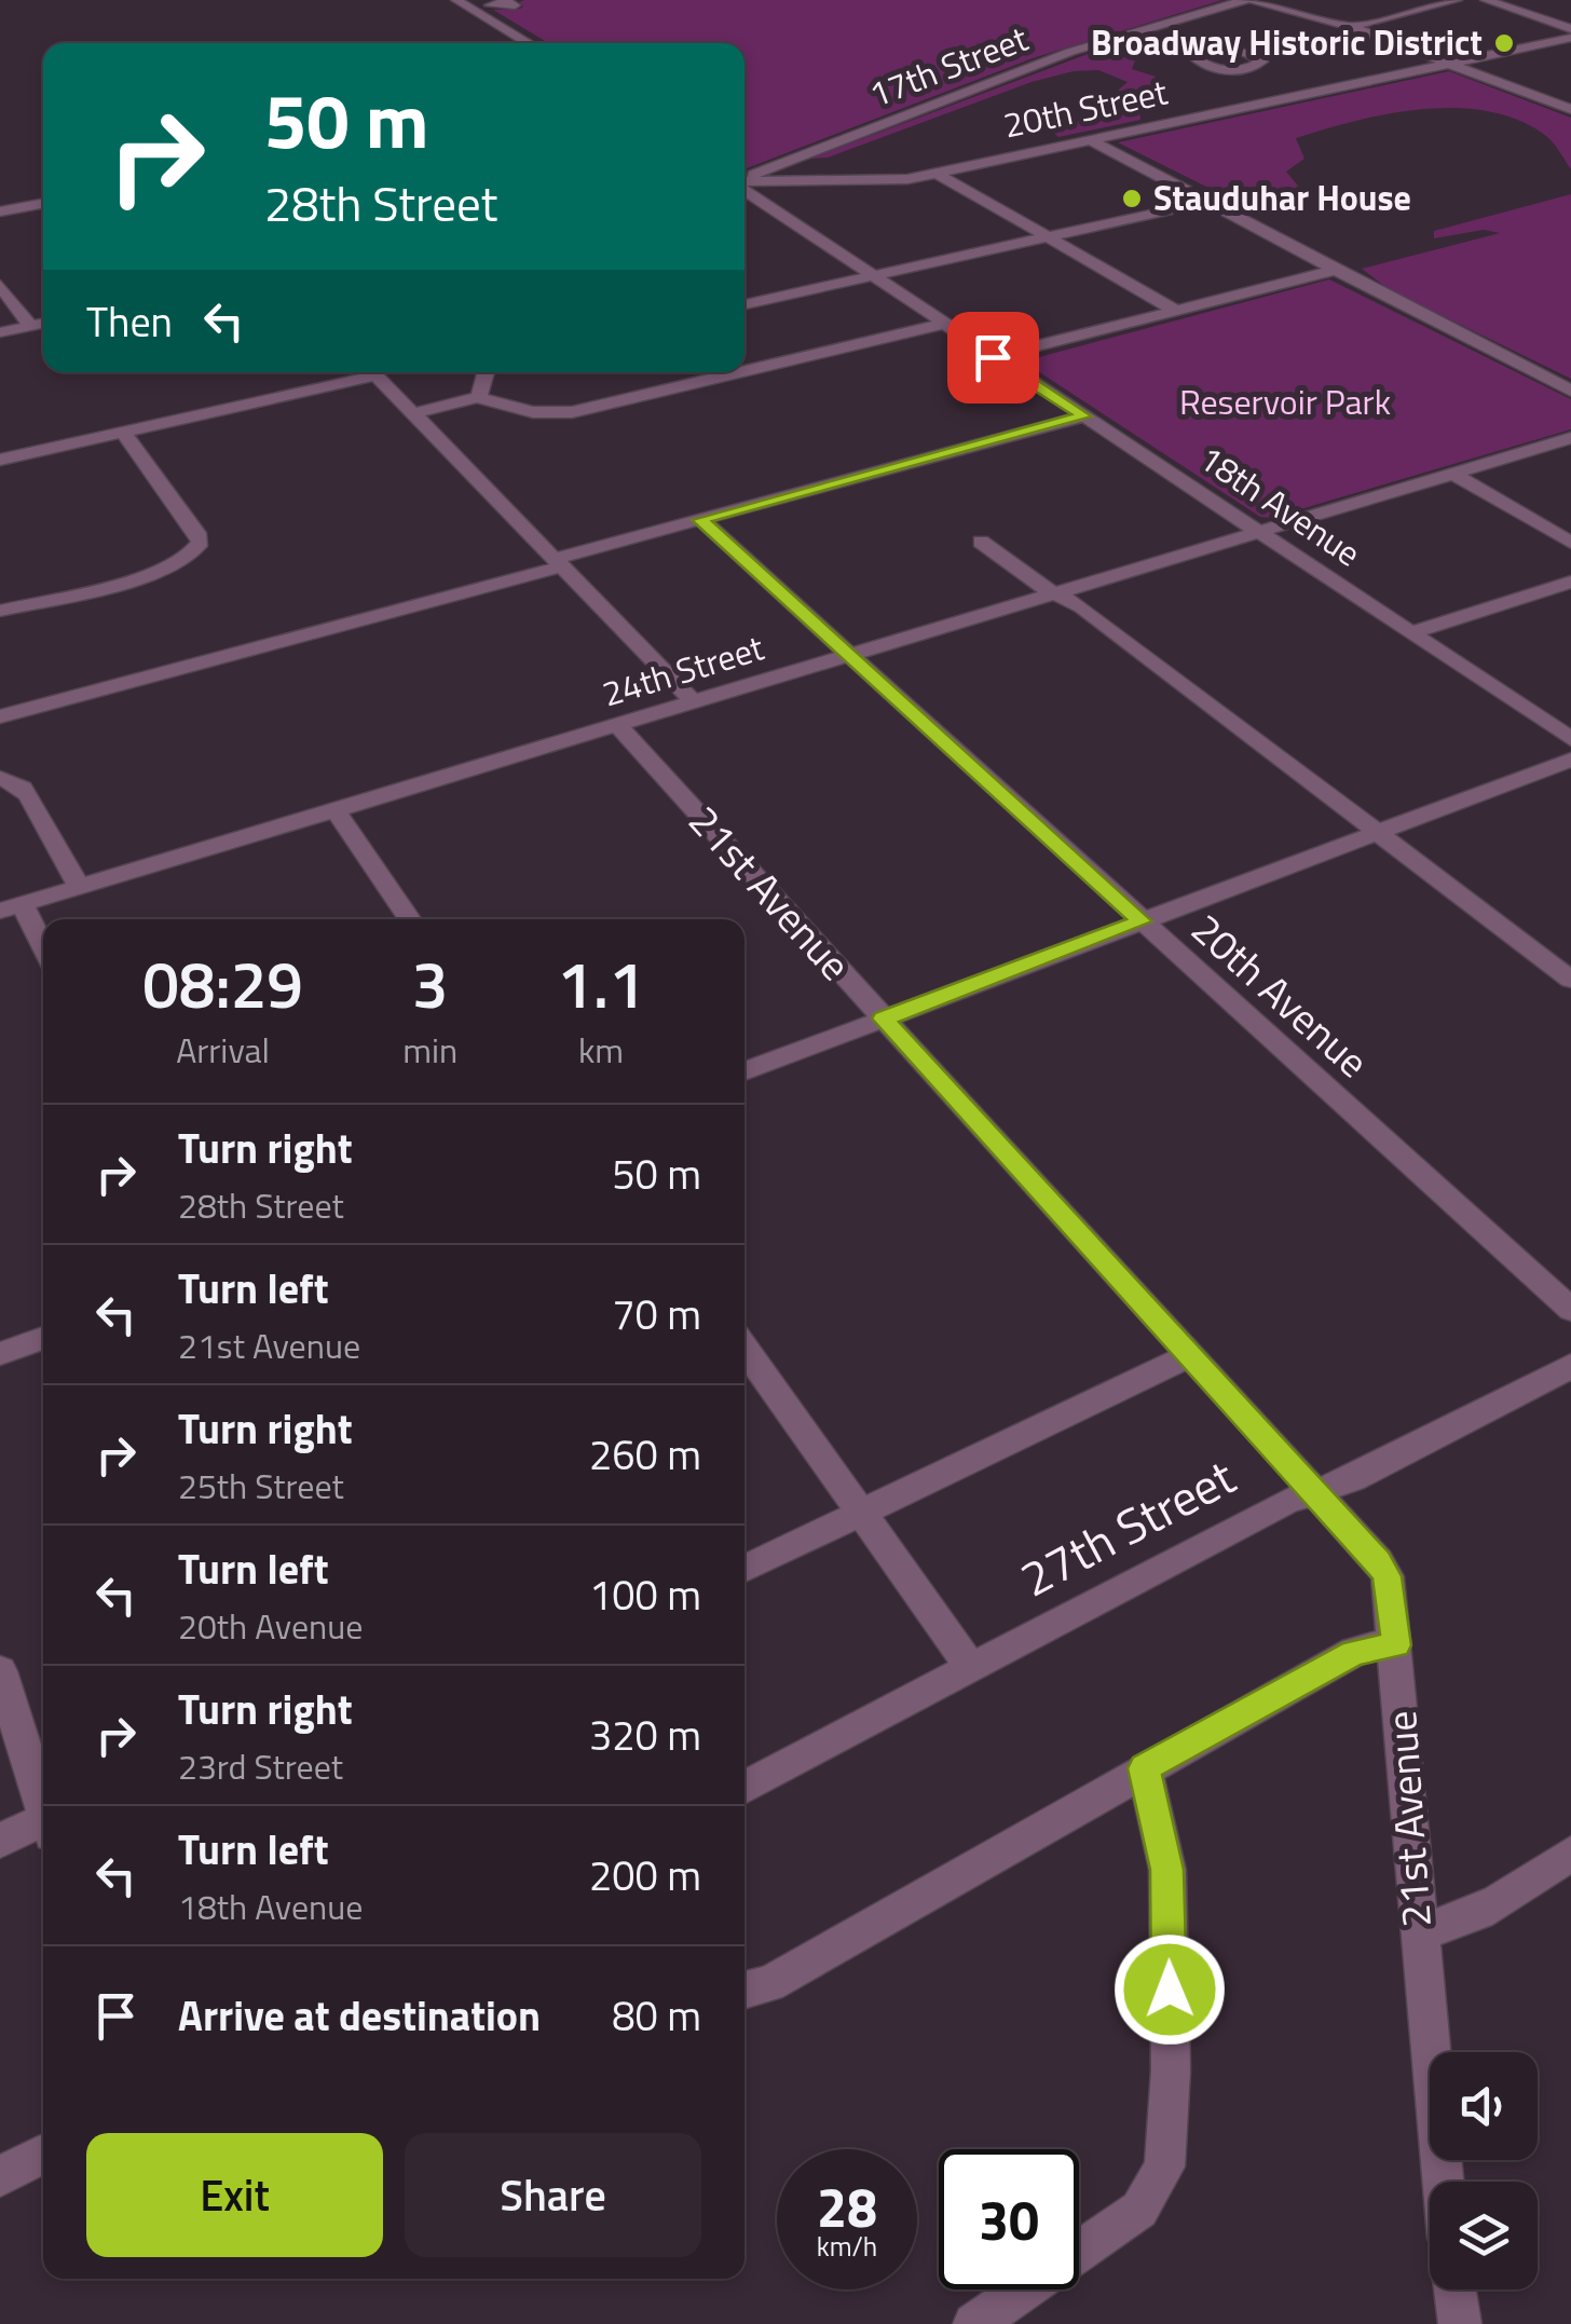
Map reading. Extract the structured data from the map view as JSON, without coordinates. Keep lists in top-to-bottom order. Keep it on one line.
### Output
{"streets":{"street":["17th Street","20th Street","18th Avenue","24th Street","21st Avenue","20th Avenue","27th Street"]},"crossings":[["18th Avenue","24th Street"],["24th Street","21st Avenue"],["24th Street","20th Avenue"],["21st Avenue","27th Street"]],"parks":["Reservoir Park"],"places":["Broadway Historic District","Stauduhar House"],"page":{"turn":["50 m","28th Street"],"then":"Then","eta":["08:29","Arrival","3","min","1.1","km"],"list":[{"name":"Turn right","note":"28th Street","value":"50 m"},{"name":"Turn left","note":"21st Avenue","value":"70 m"},{"name":"Turn right","note":"25th Street","value":"260 m"},{"name":"Turn left","note":"20th Avenue","value":"100 m"},{"name":"Turn right","note":"23rd Street","value":"320 m"},{"name":"Turn left","note":"18th Avenue","value":"200 m"},{"name":"Arrive at destination","value":"80 m"}],"buttons":["Exit","Share"],"speed":"28 km/h","limit":"30"}}
